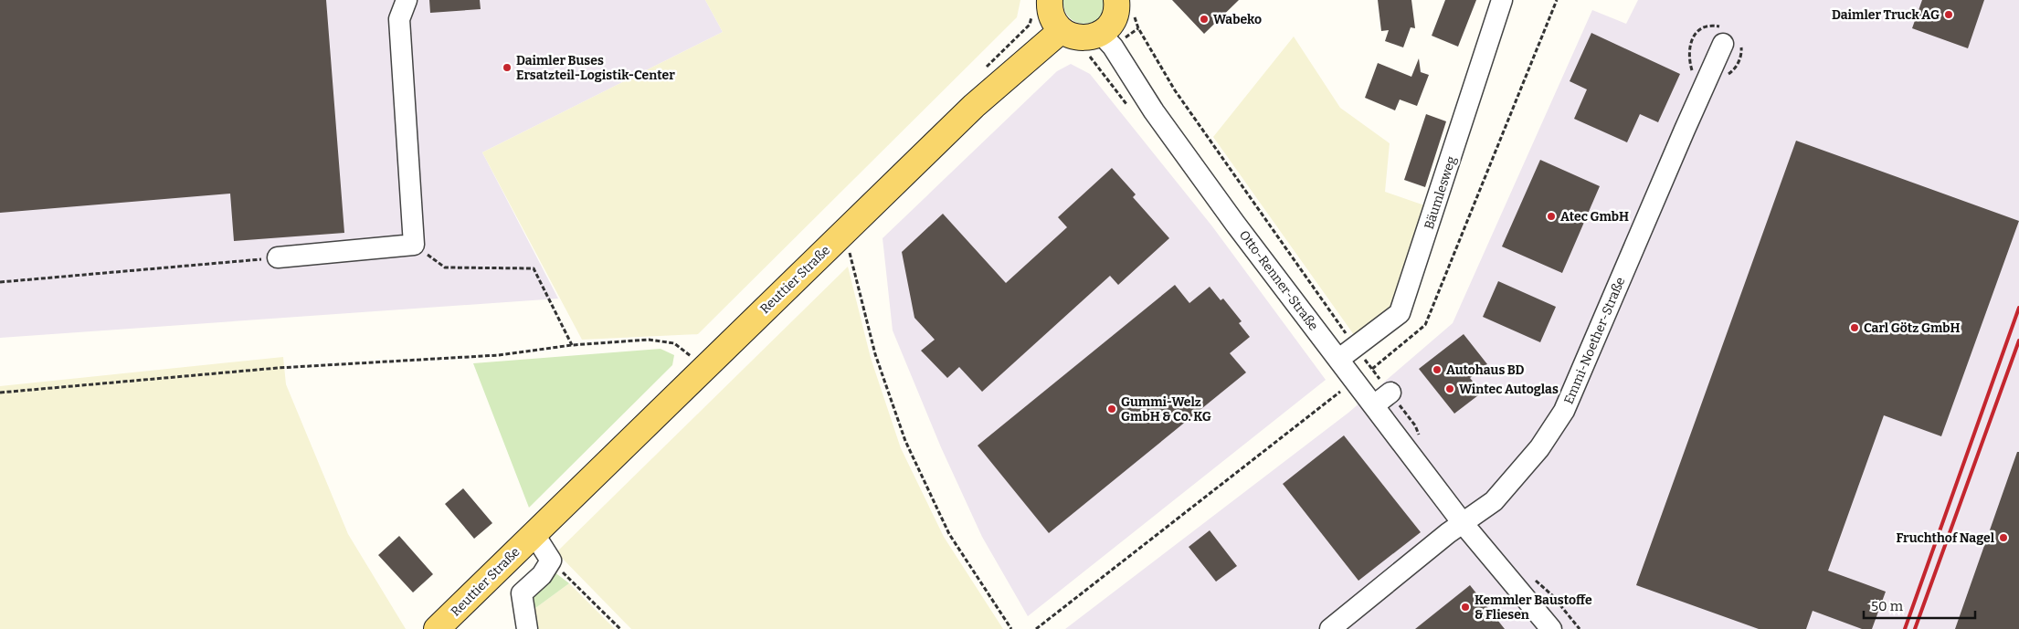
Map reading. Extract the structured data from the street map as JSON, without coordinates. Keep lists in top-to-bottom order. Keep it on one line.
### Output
{"streets":{"main road":["Reuttier Straße"],"street":["Bäumlesweg","Otto-Renner-Straße","Emmi-Noether-Straße"]},"crossings":[["Bäumlesweg","Otto-Renner-Straße"],["Otto-Renner-Straße","Emmi-Noether-Straße"]],"places":["Daimler Truck AG","Wabeko","Daimler Buses Ersatzteil-Logistik-Center","Atec GmbH","Carl Götz GmbH","Autohaus BD","Wintec Autoglas","Gummi-Welz GmbH & Co. KG","Fruchthof Nagel","Kemmler Baustoffe & Fliesen"],"scale_bar":"50 m"}
